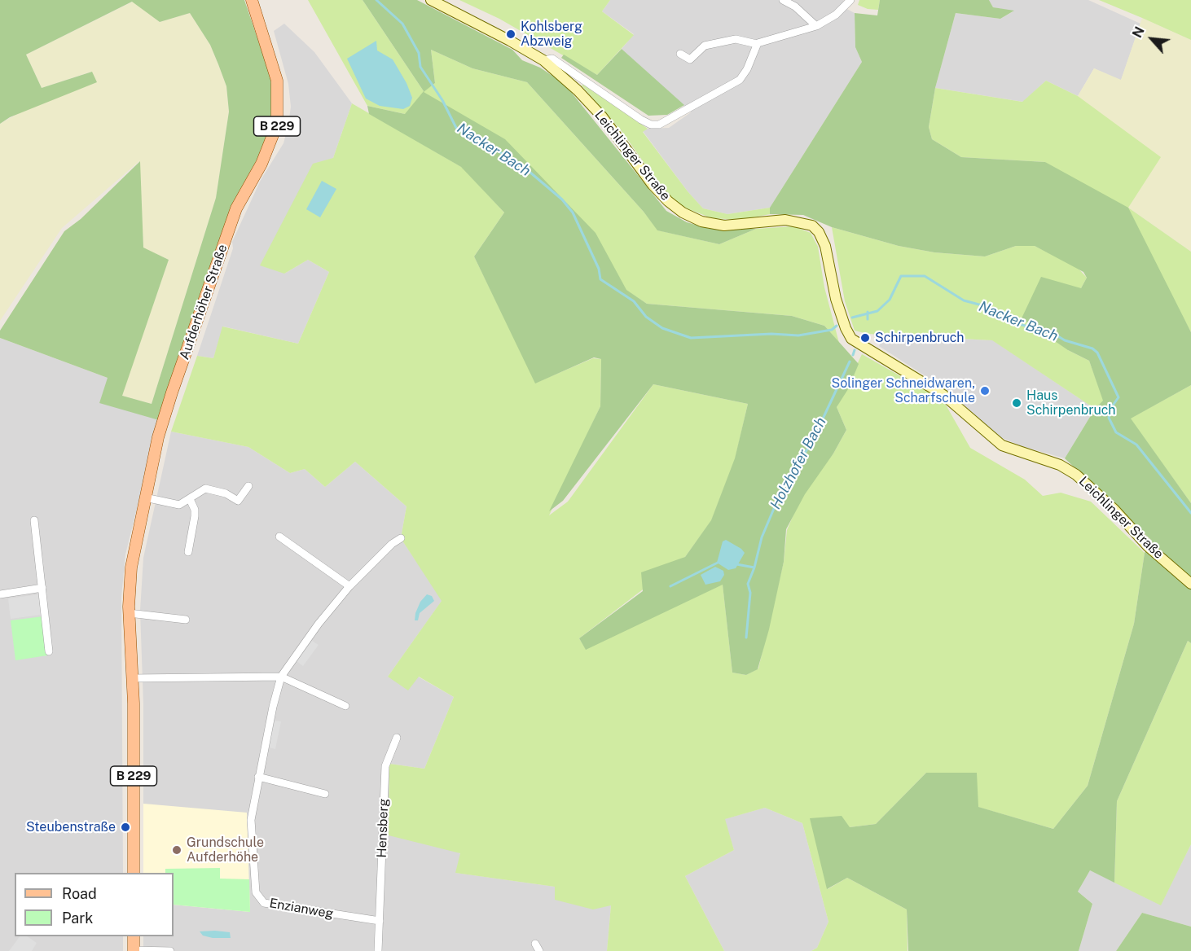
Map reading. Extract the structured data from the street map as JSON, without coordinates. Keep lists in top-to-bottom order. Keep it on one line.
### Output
{"streets":{"main road":["B 229","Leichlinger Straße","Aufderhöher Straße"],"street":["Hensberg","Enzianweg"]},"crossings":[["Hensberg","Enzianweg"]],"water":["Nacker Bach","Holzhofer Bach"],"places":["Kohlsberg Abzweig","Schirpenbruch","Solinger Schneidwaren, Scharfschule","Haus Schirpenbruch","Steubenstraße","Grundschule Aufderhöhe"],"legend":["Road","Park"],"north":"top left"}
